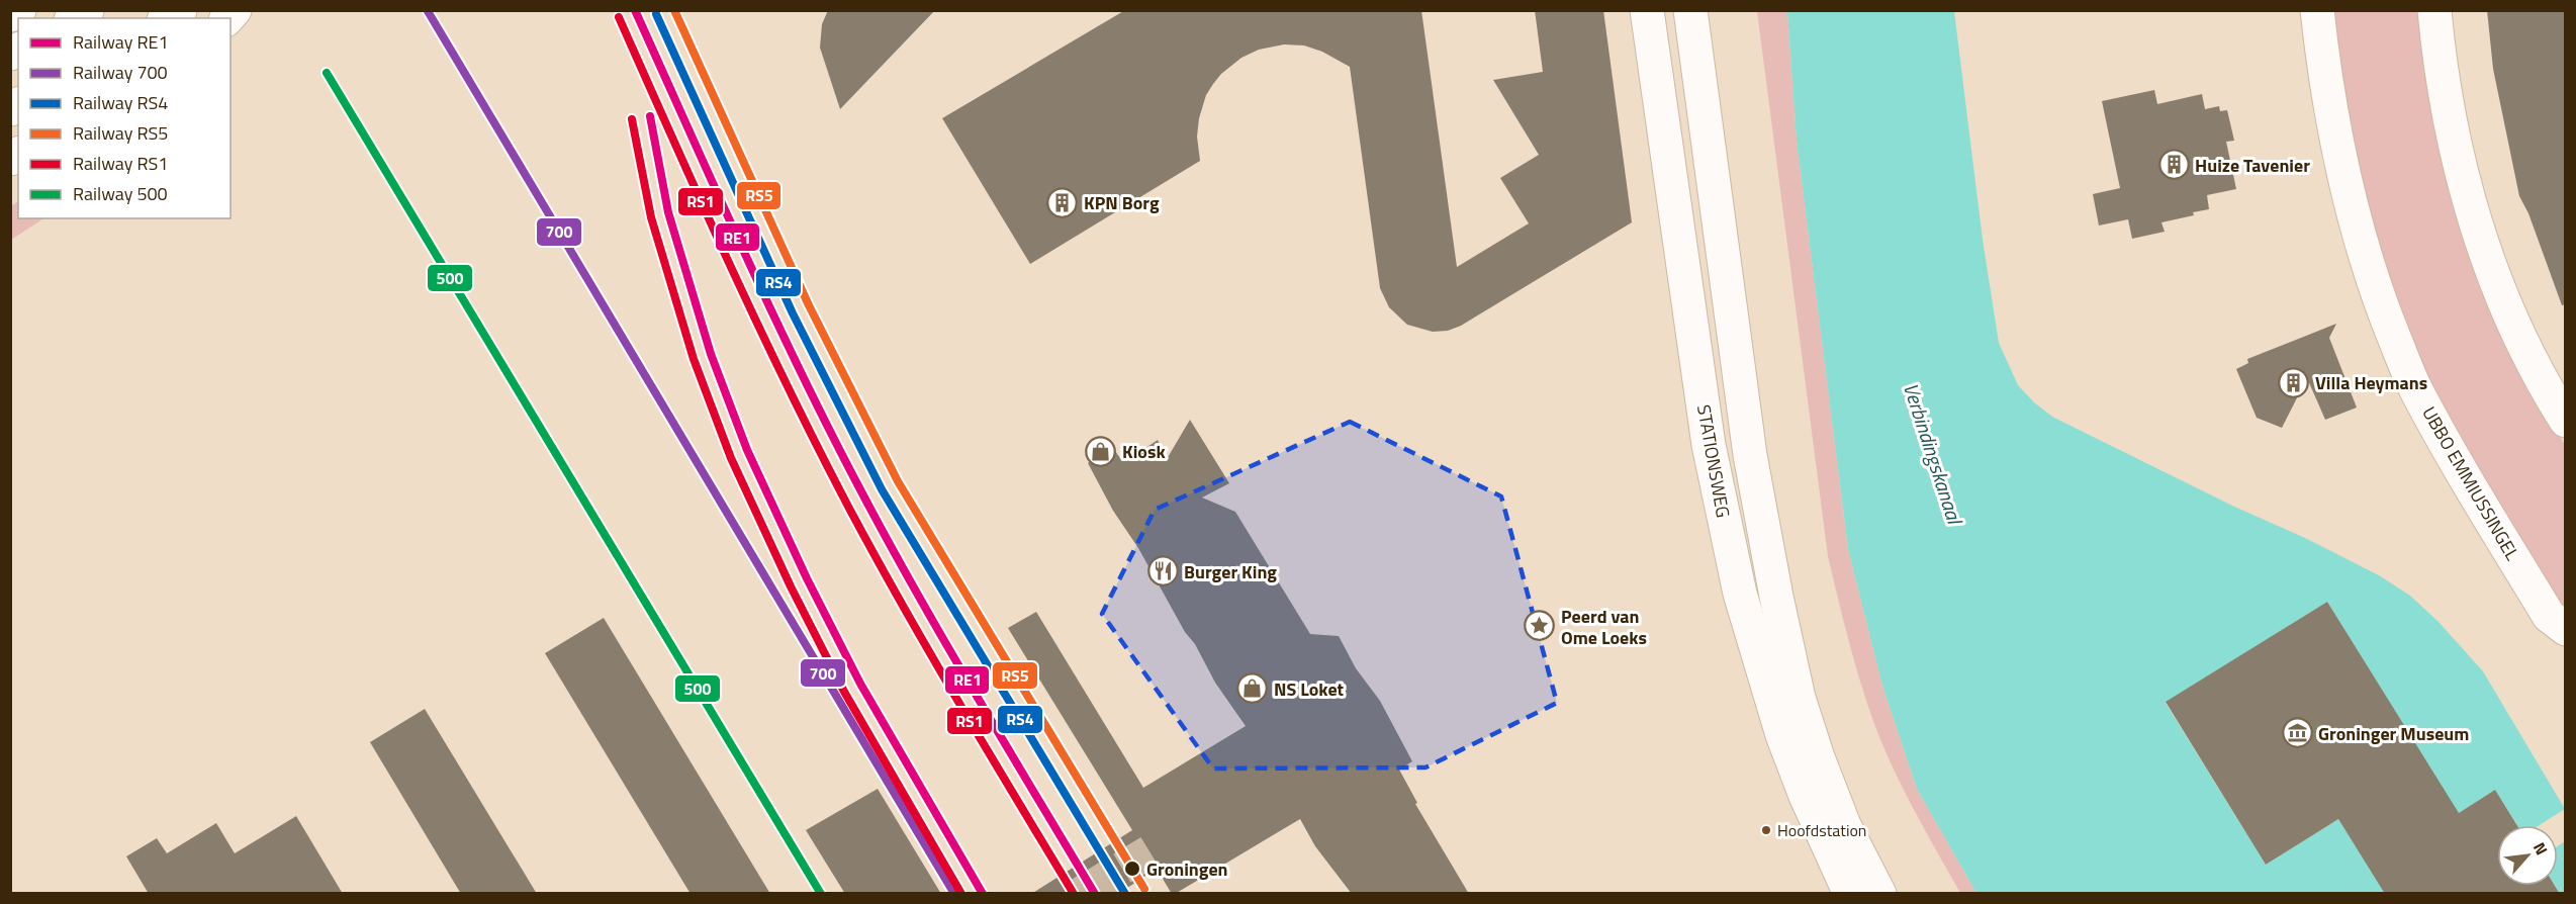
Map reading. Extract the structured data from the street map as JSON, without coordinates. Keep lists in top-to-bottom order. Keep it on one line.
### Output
{"streets":{"main road":["STATIONSWEG","UBBO EMMIUSSINGEL"]},"water":["Verbindingskanaal"],"places":{"building":["Huize Tavenier","KPN Borg","Villa Heymans"],"shop":["Kiosk","NS Loket"],"restaurant":["Burger King"],"place":["Peerd van Ome Loeks"],"museum":["Groninger Museum"],"other":["Hoofdstation","Groningen"]},"lines":["rail line RE1","rail line RS5","rail line 700","rail line RS4","rail line RS1","rail line 500"],"legend":["Railway RE1","Railway 700","Railway RS4","Railway RS5","Railway RS1","Railway 500"],"north":"top right"}
